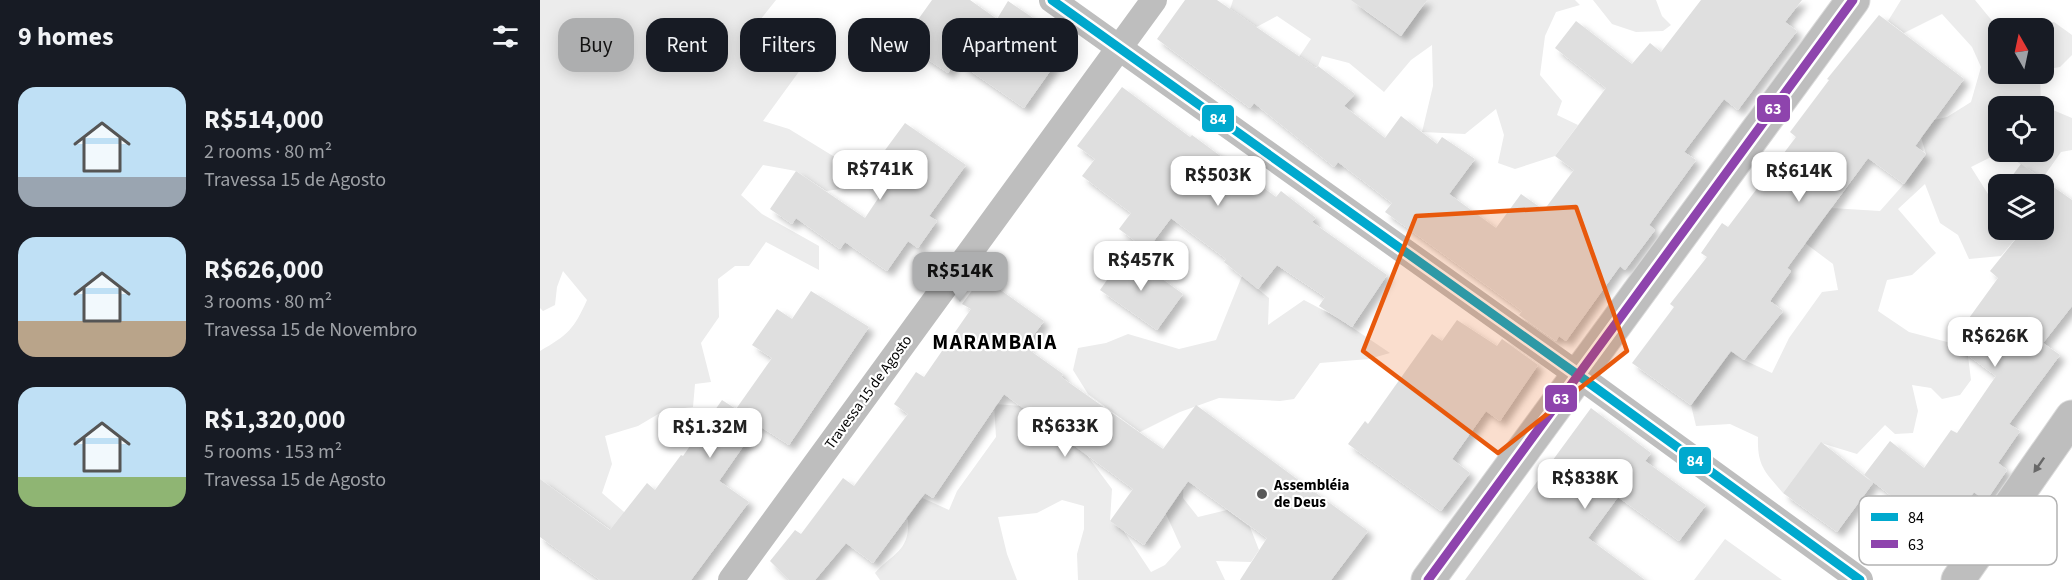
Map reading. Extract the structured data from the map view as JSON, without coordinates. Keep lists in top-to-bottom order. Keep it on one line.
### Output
{"streets":{"street":["Travessa 15 de Agosto"]},"districts":["MARAMBAIA"],"places":["Assembléia de Deus"],"lines":["transit line 84","transit line 63"],"legend":["84","63"],"north":"top","page":{"heading":"9 homes","chip":["Buy","Rent","Filters","New","Apartment"],"list":[{"name":"R$514,000","note":"2 rooms · 80 m² · Travessa 15 de Agosto"},{"name":"R$626,000","note":"3 rooms · 80 m² · Travessa 15 de Novembro"},{"name":"R$1,320,000","note":"5 rooms · 153 m² · Travessa 15 de Agosto"}],"price":["R$741K","R$614K","R$503K","R$457K","R$514K","R$626K","R$633K","R$1.32M","R$838K"]}}
